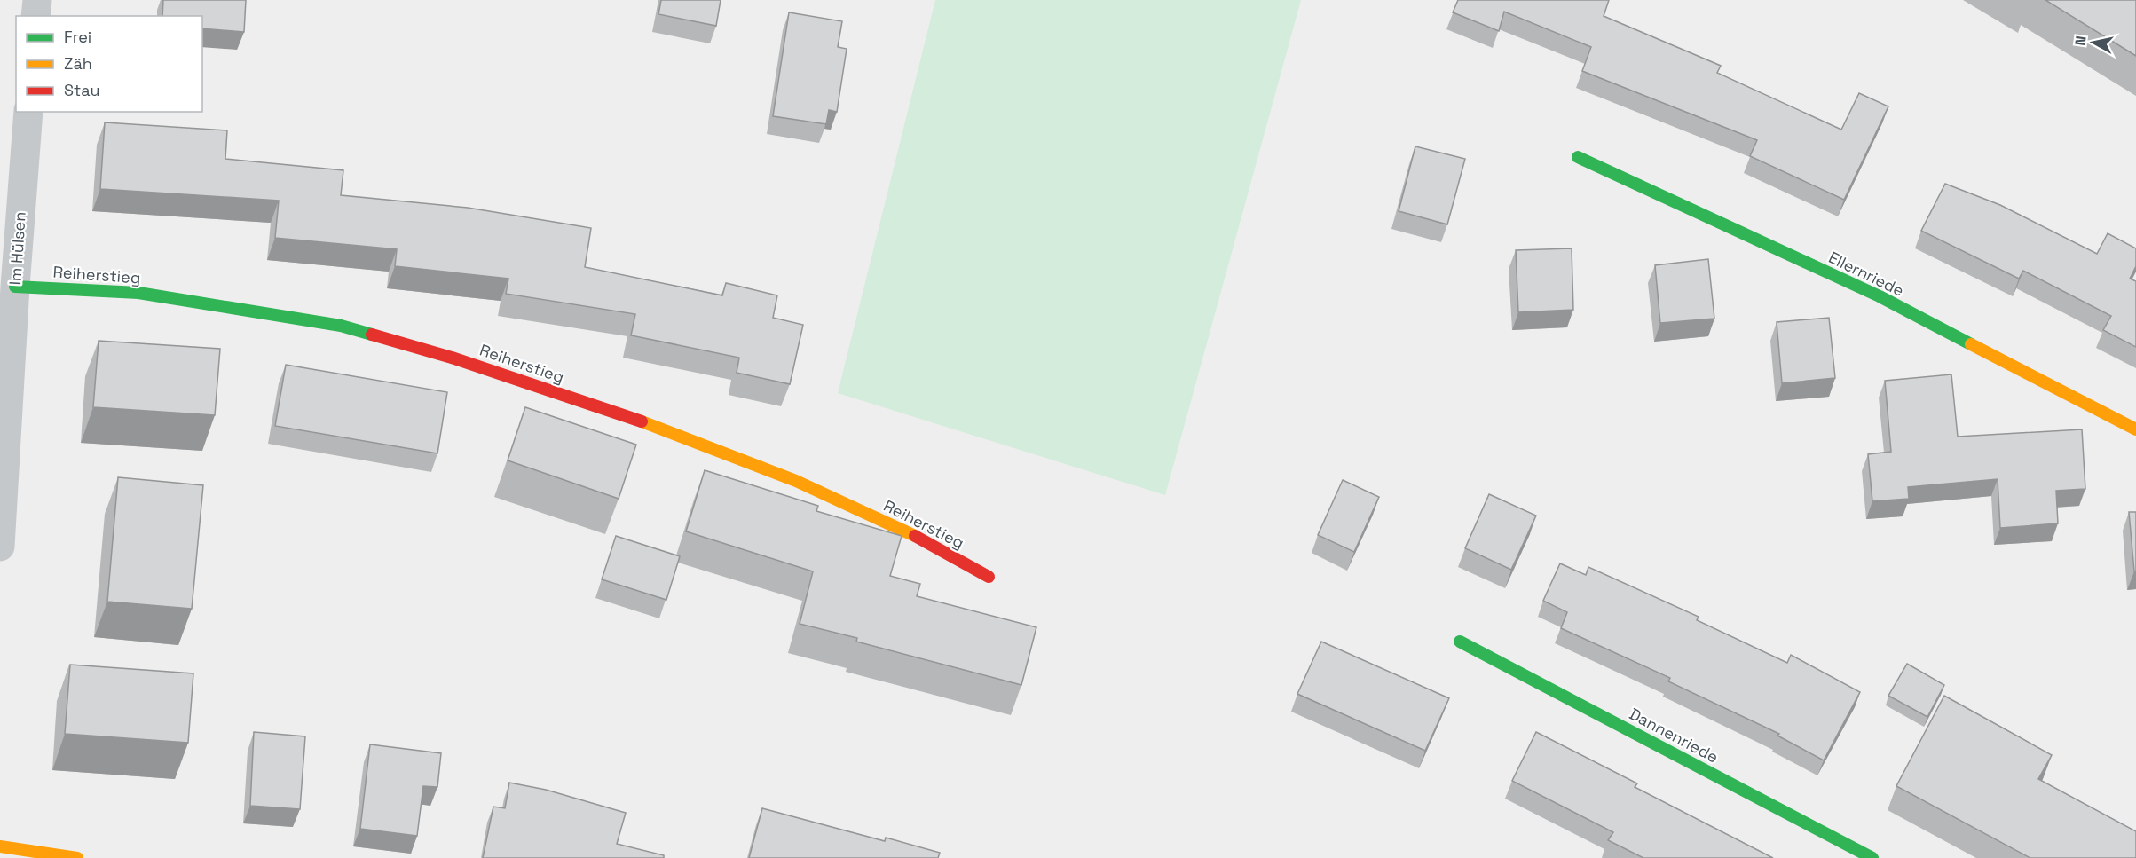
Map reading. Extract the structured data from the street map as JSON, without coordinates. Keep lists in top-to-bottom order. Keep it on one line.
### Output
{"streets":{"street":["Im Hülsen","Ellernriede","Reiherstieg","Dannenriede"]},"crossings":[["Im Hülsen","Reiherstieg"]],"legend":["Frei","Zäh","Stau"],"north":"left"}
